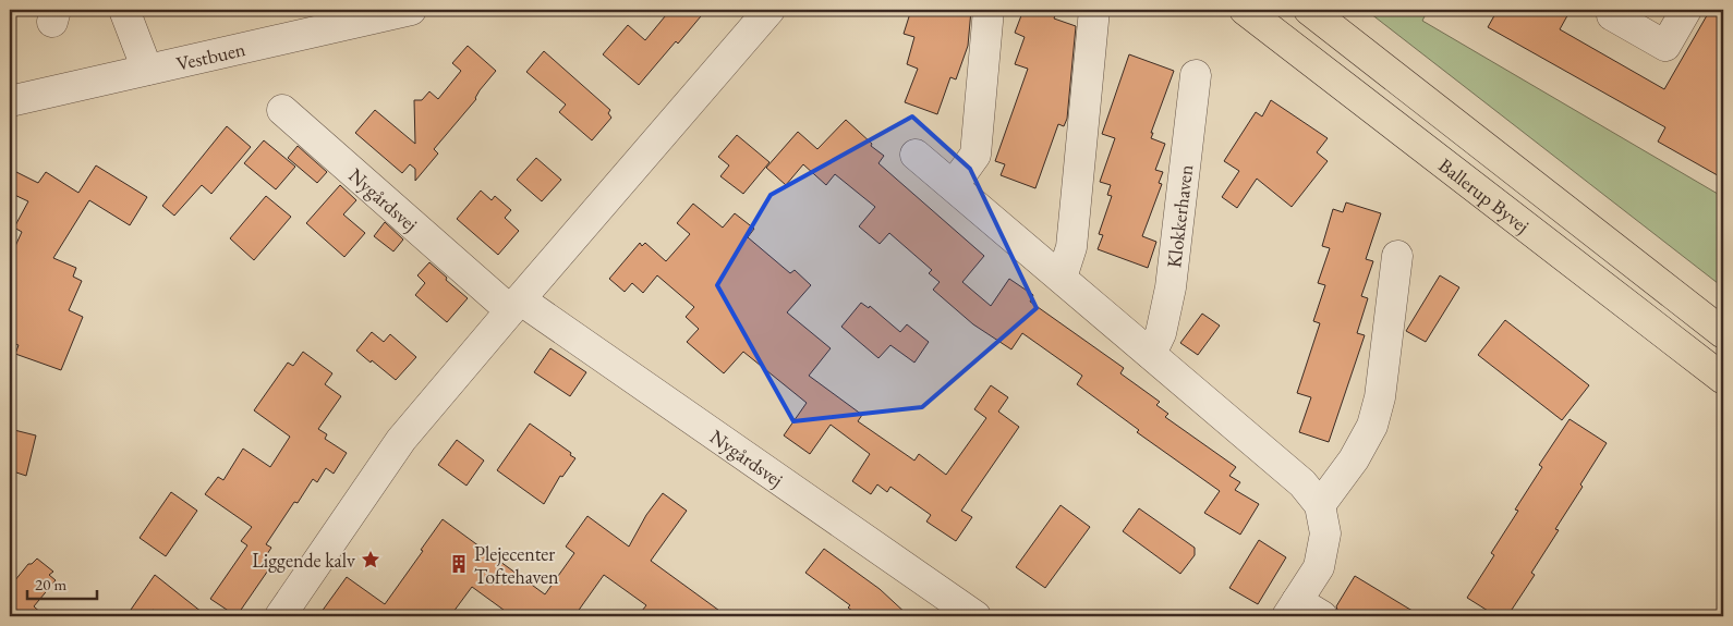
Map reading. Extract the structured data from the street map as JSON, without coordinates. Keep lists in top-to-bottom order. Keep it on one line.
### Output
{"streets":{"main road":["Ballerup Byvej"],"street":["Vestbuen","Nygårdsvej","Klokkerhaven"]},"places":{"place":["Liggende kalv"],"building":["Plejecenter Toftehaven"]},"scale_bar":"20 m"}
